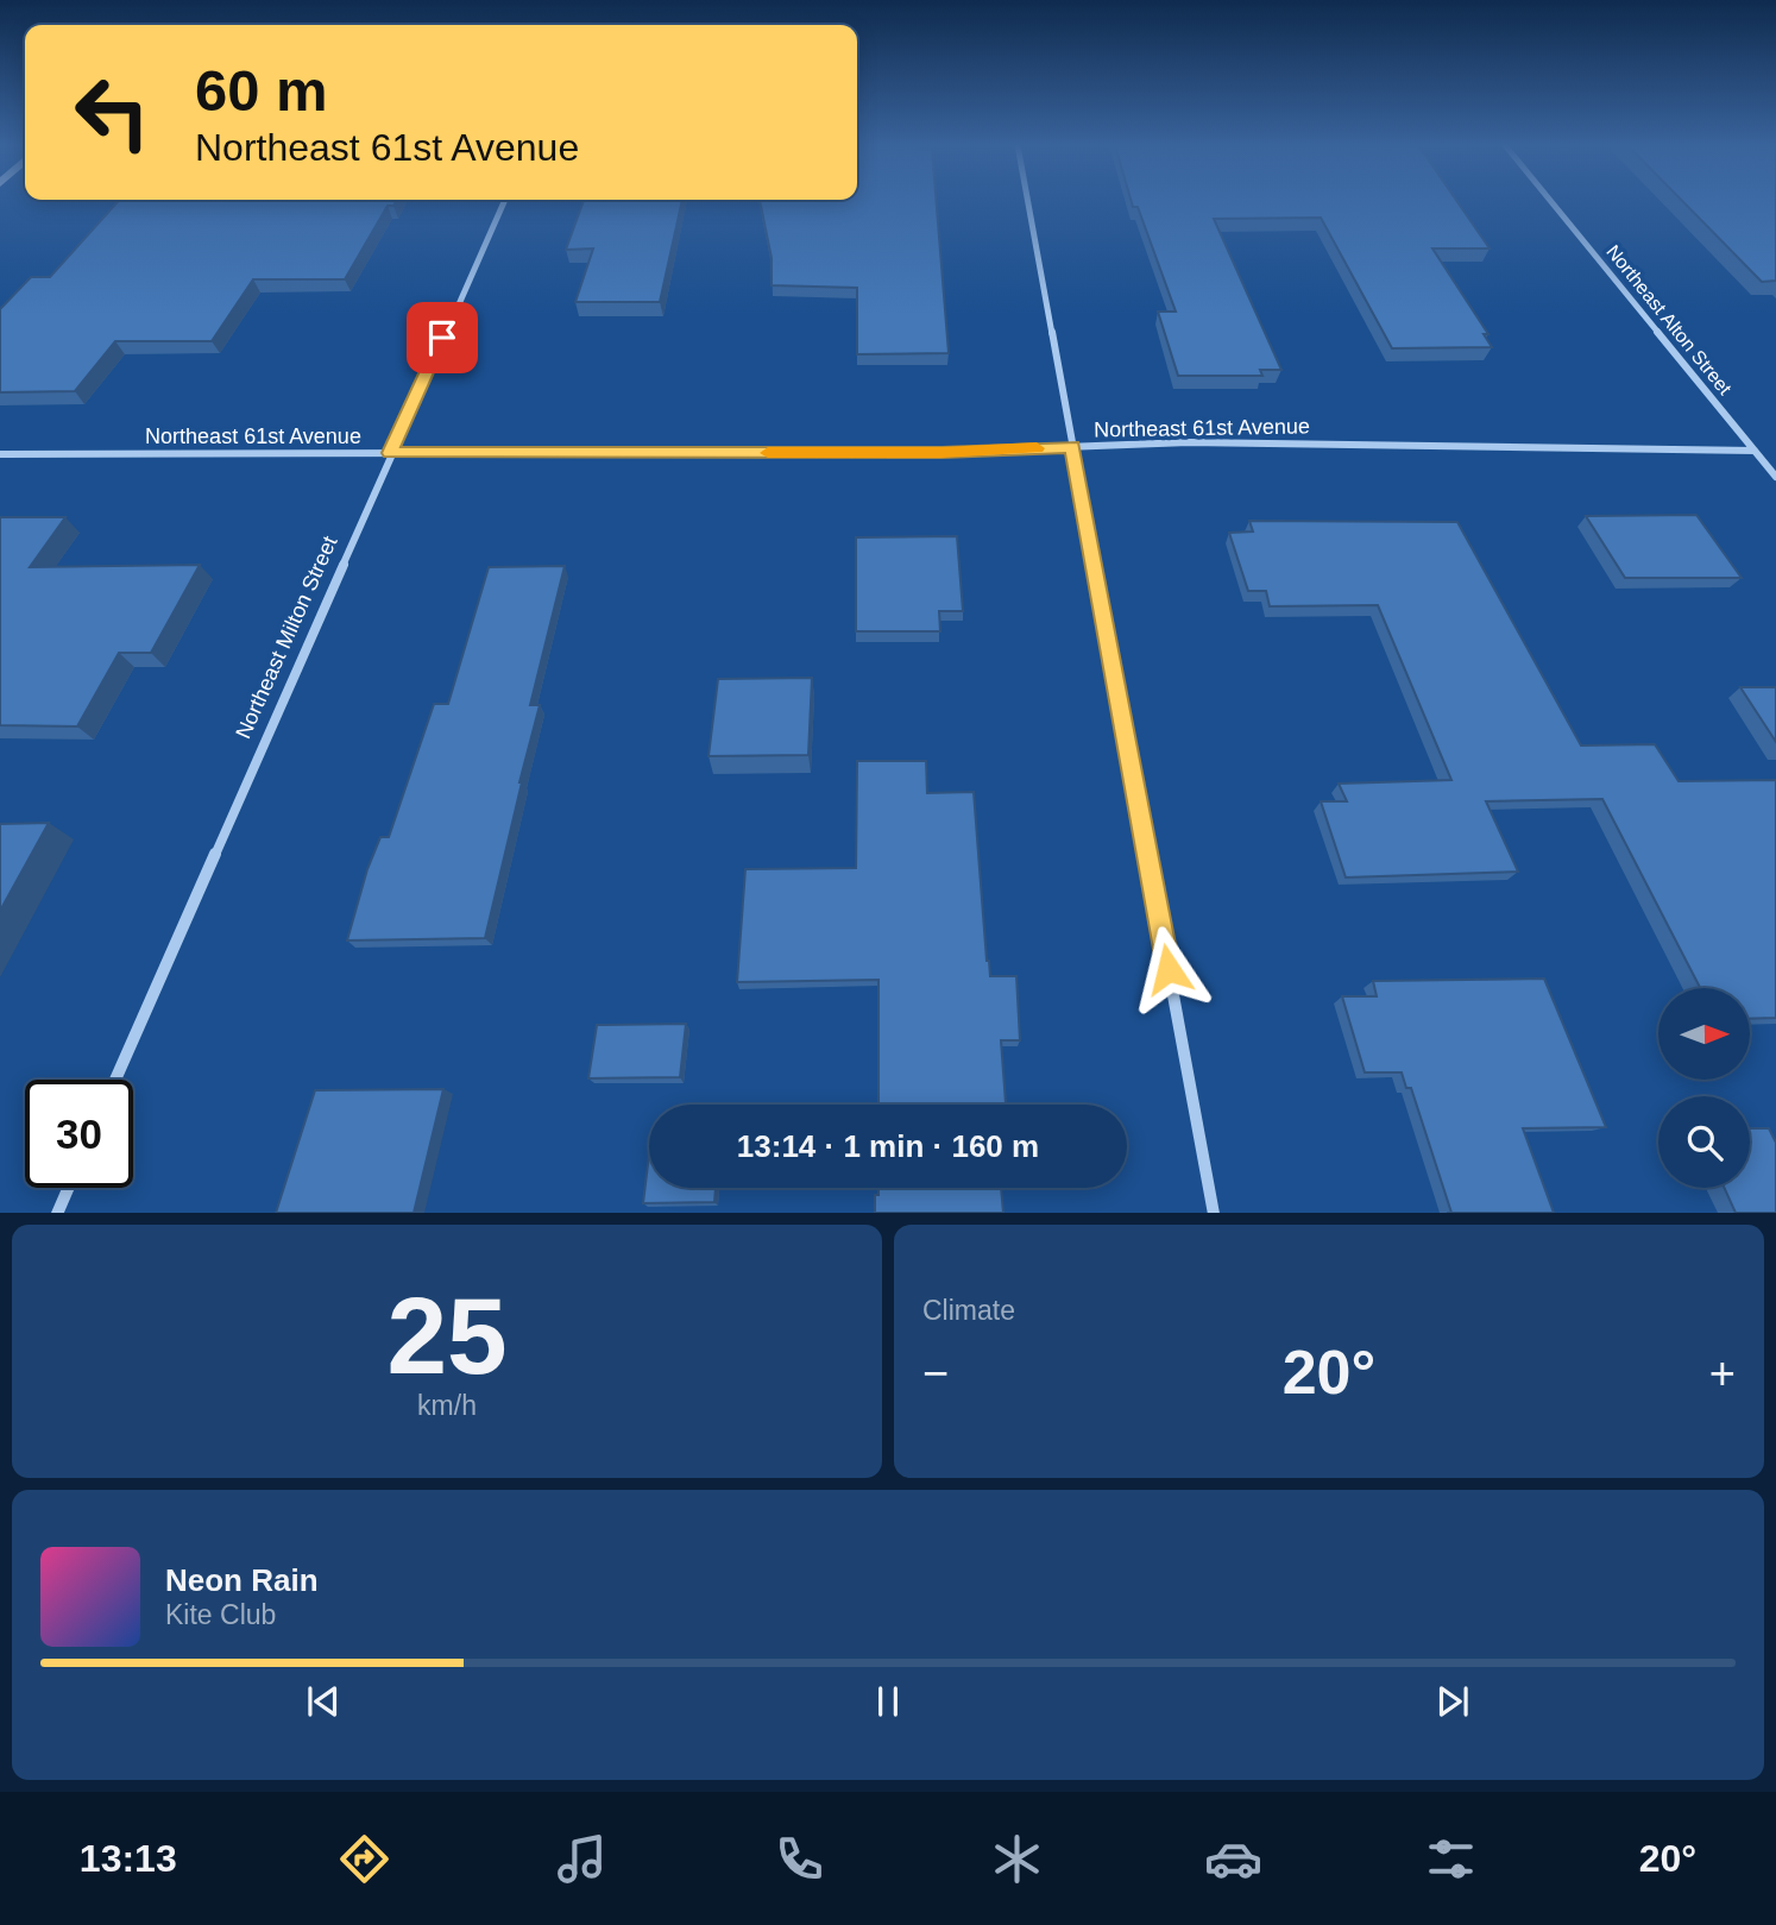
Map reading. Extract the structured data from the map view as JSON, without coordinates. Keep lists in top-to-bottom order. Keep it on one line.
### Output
{"streets":{"street":["Northeast Alton Street","Northeast 61st Avenue","Northeast Milton Street"]},"crossings":[["Northeast Alton Street","Northeast 61st Avenue"],["Northeast 61st Avenue","Northeast Milton Street"]],"north":"right","page":{"turn":["60 m","Northeast 61st Avenue"],"limit":"30","trip":"13:14 · 1 min · 160 m","tile":[["25","km/h"],"Climate"],"heat":["−","20°","+"],"song":["Neon Rain","Kite Club"],"tabs":["13:13","20°"]}}
